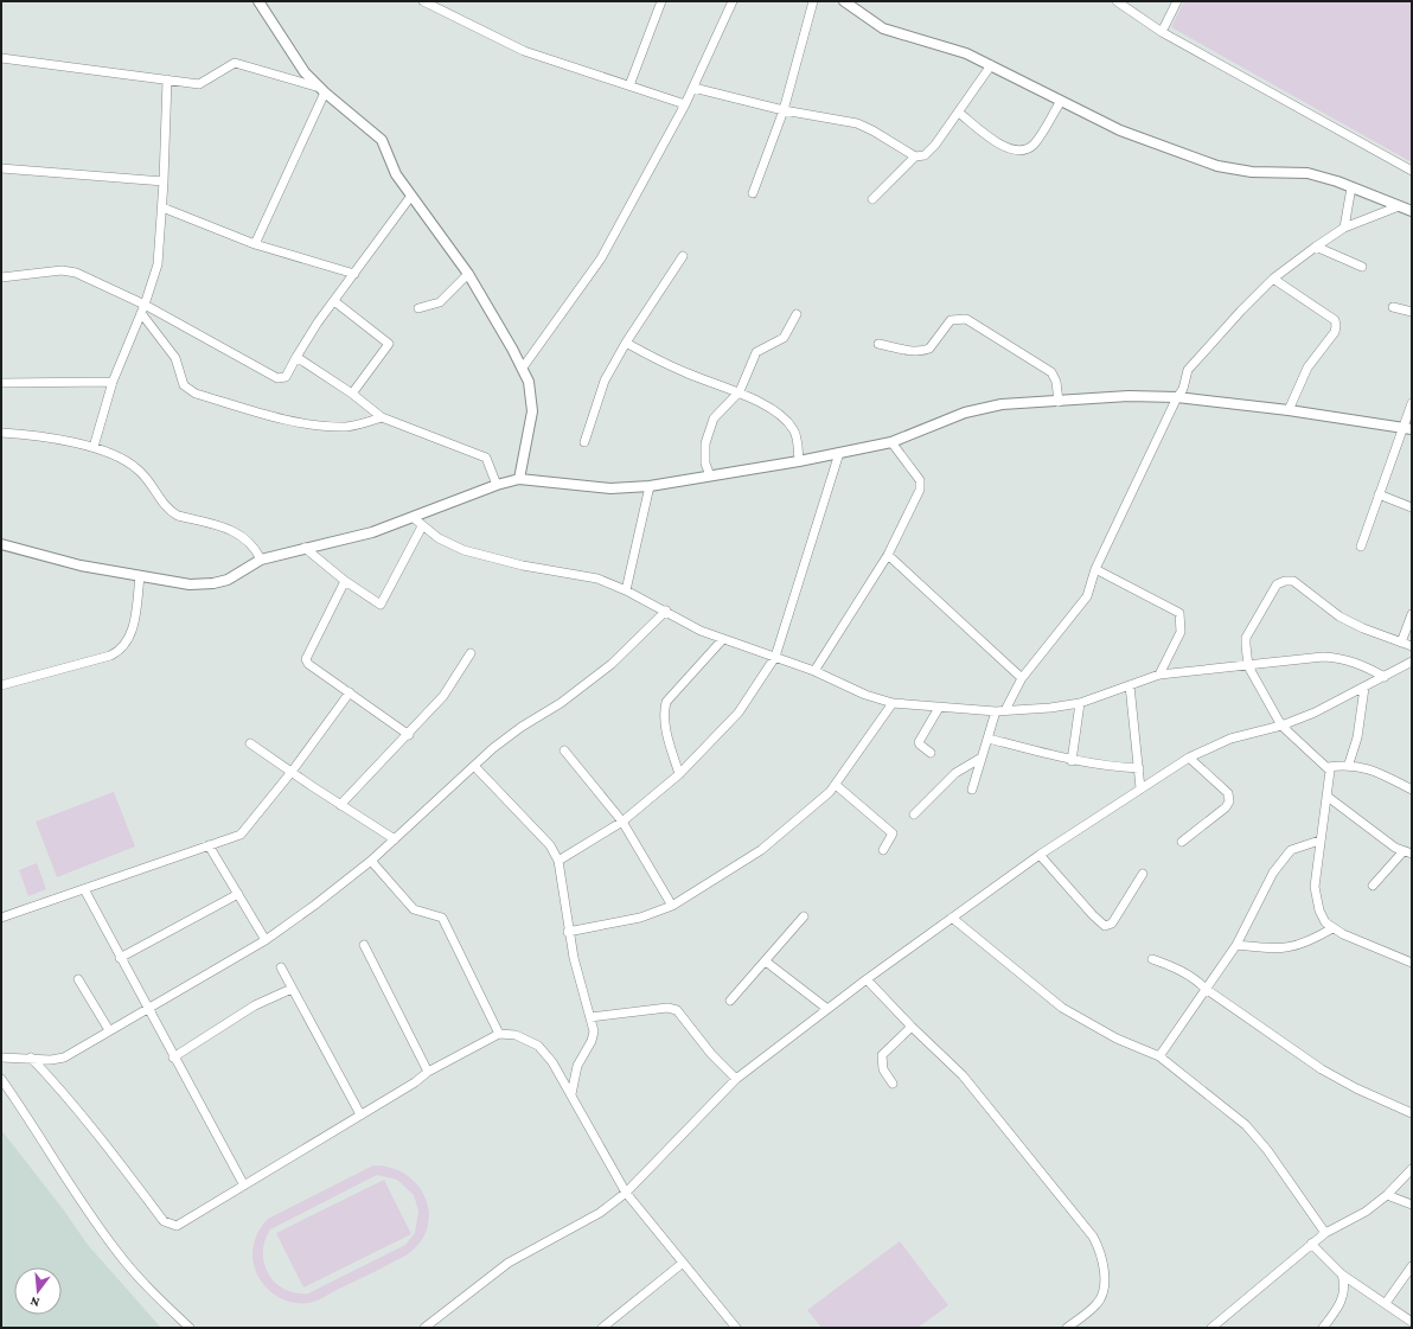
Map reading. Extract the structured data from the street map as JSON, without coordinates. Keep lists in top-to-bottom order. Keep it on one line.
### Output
{"north":"bottom"}
